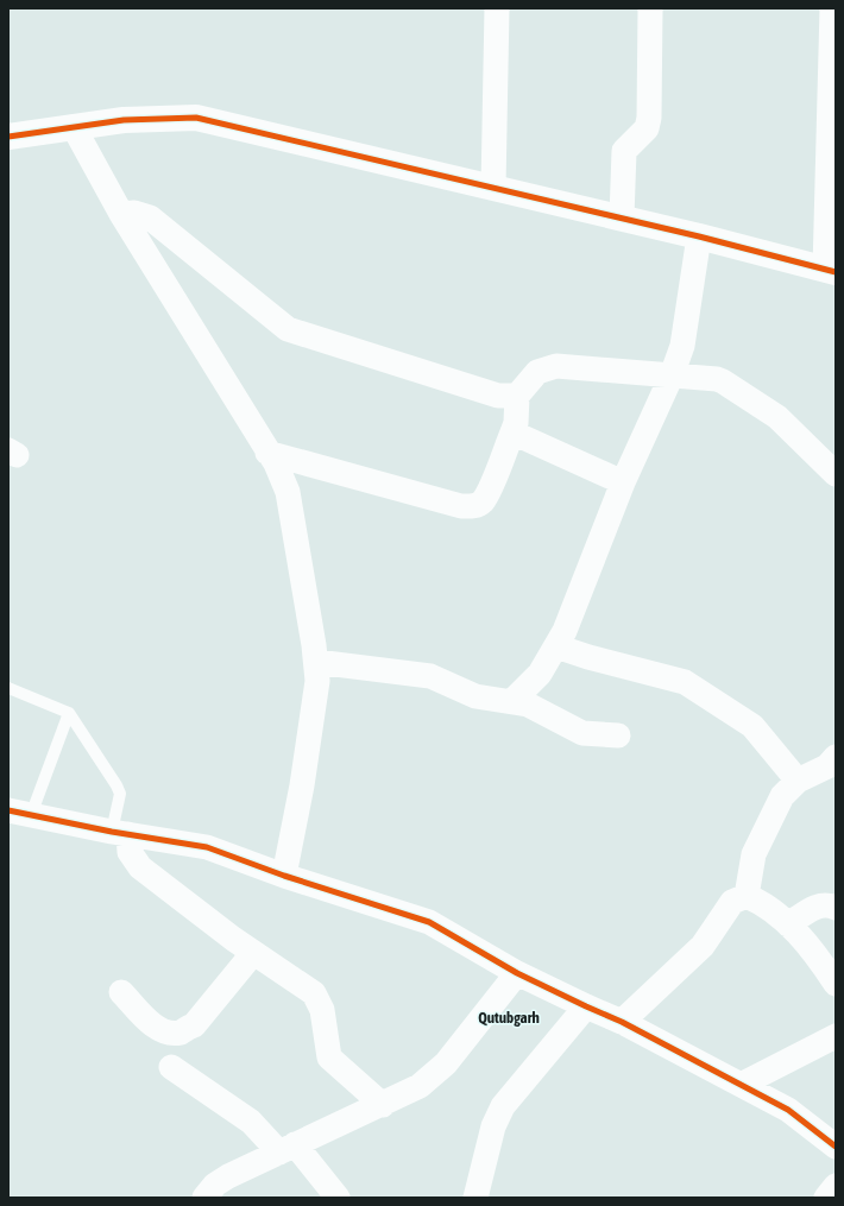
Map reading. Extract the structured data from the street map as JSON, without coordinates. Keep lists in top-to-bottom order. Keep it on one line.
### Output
{"districts":["Qutubgarh"]}
